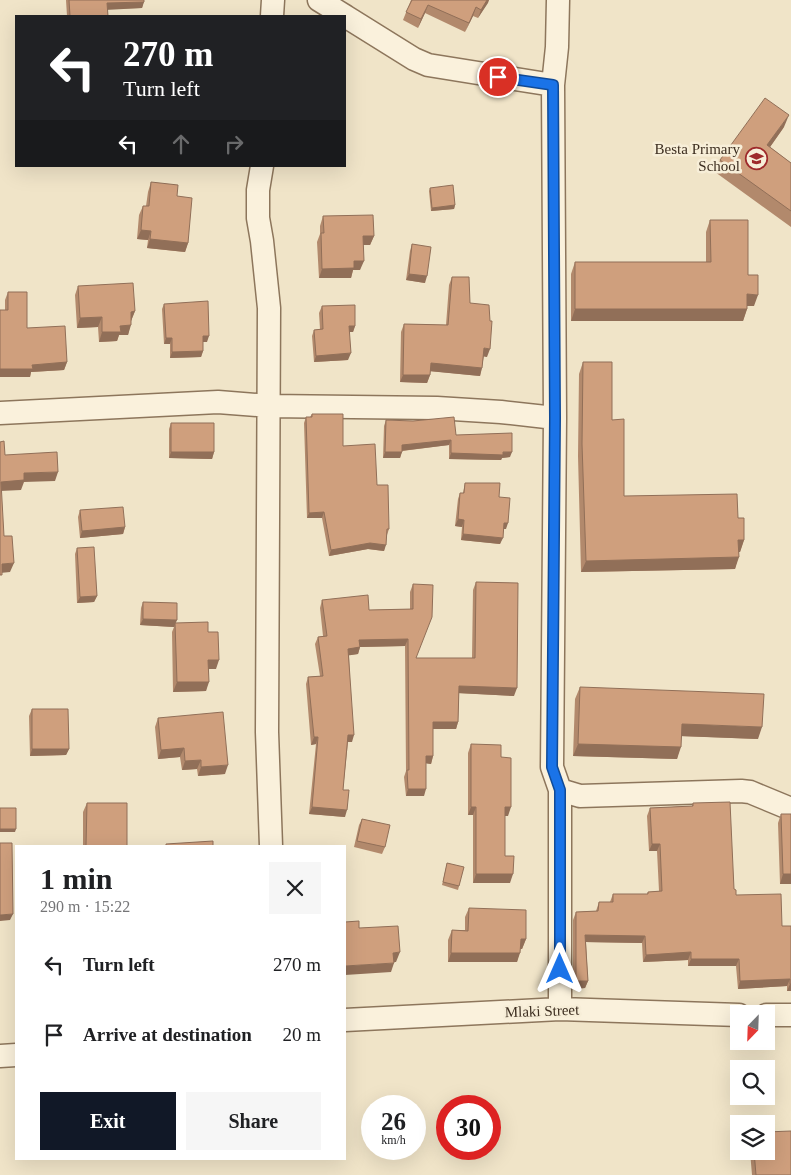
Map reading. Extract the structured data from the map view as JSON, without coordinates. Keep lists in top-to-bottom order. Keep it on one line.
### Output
{"streets":{"street":["Mlaki Street"]},"places":{"school or university":["Besta Primary School"]},"north":"bottom left","page":{"turn":["270 m","Turn left"],"heading":["1 min","290 m · 15:22"],"list":[{"name":"Turn left","value":"270 m"},{"name":"Arrive at destination","value":"20 m"}],"buttons":["Exit","Share"],"speed":"26 km/h","limit":"30"}}
